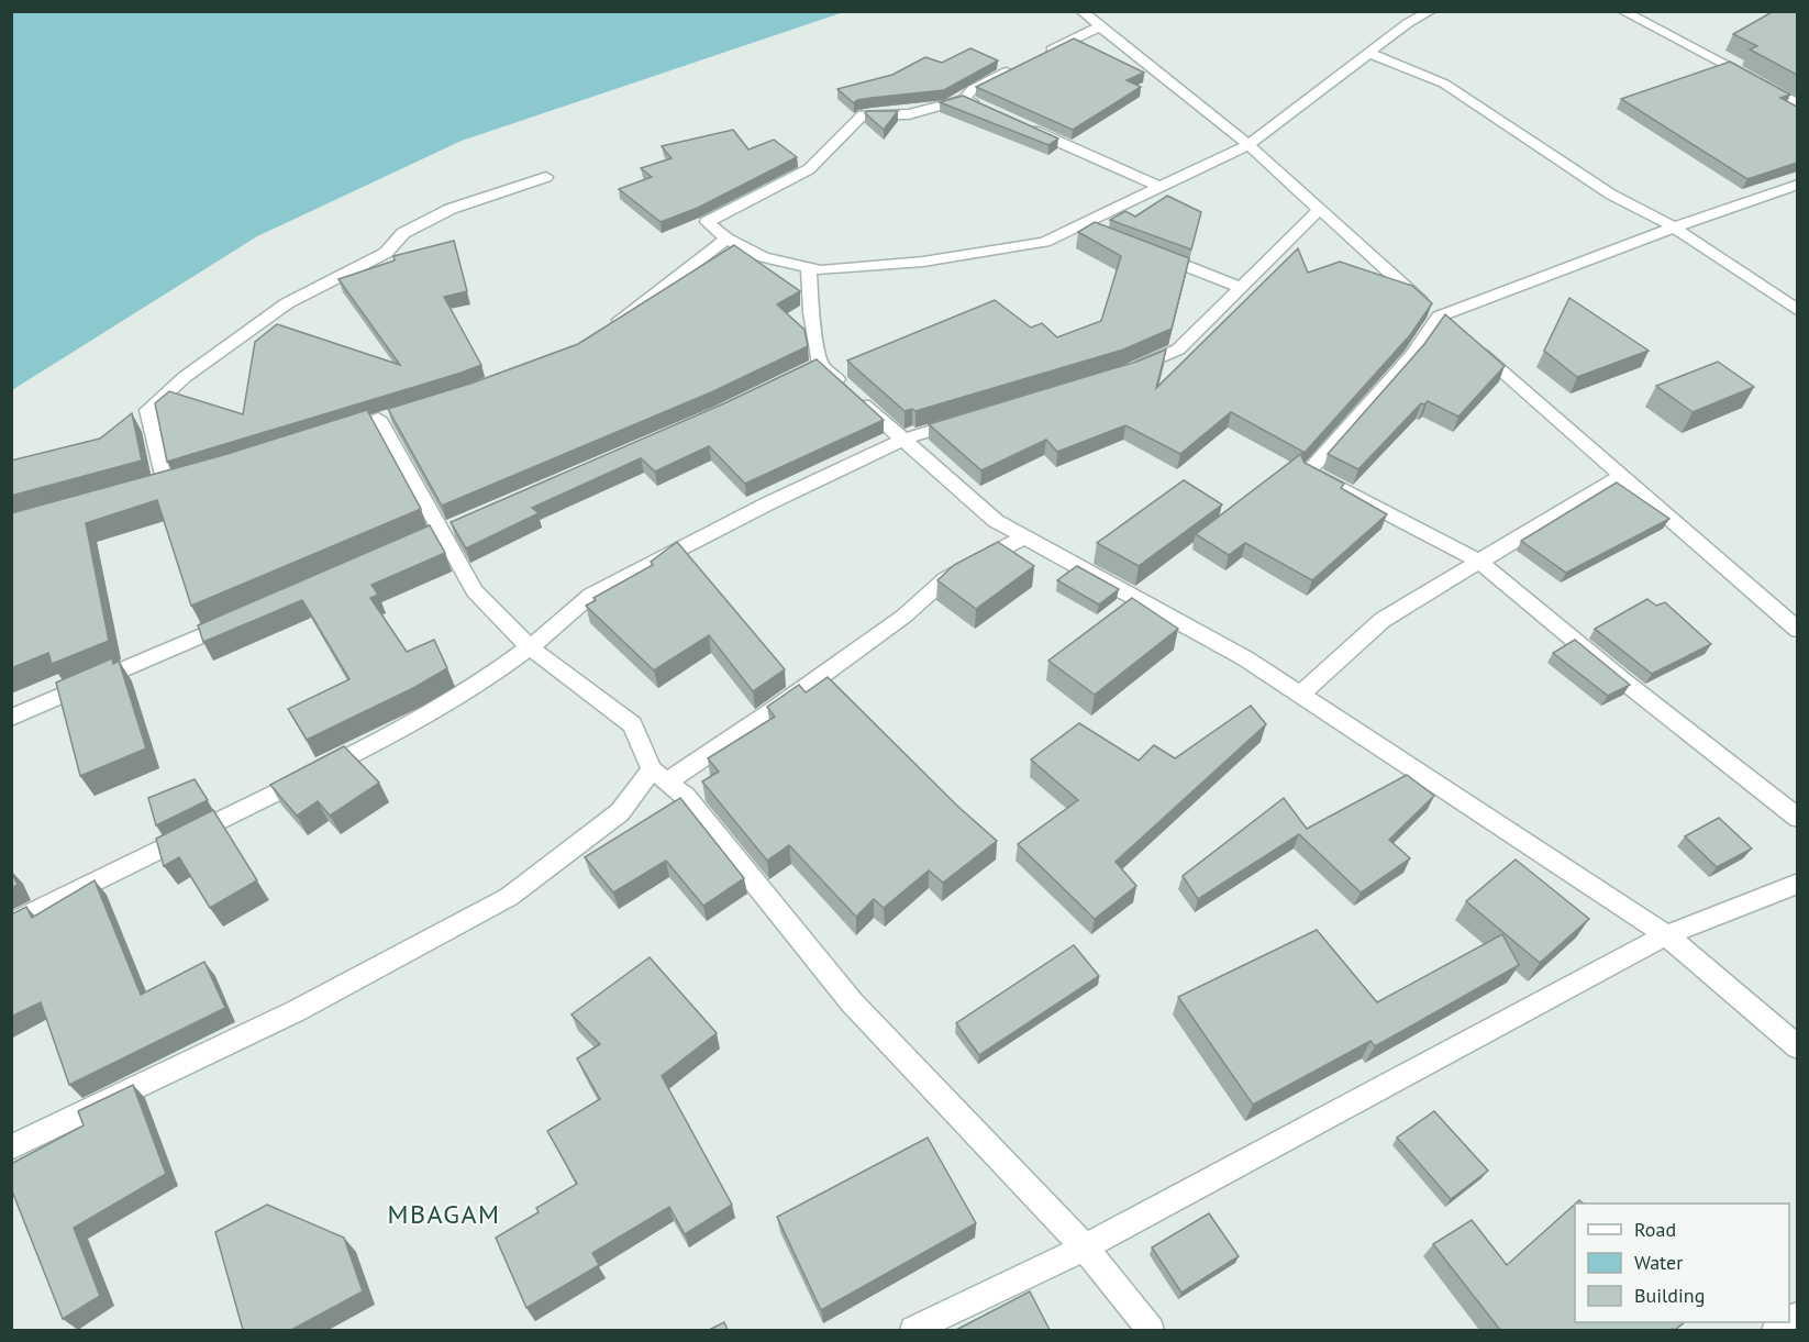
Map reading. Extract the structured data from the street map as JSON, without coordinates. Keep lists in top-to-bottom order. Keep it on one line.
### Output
{"districts":["MBAGAM"],"legend":["Road","Water","Building"]}
